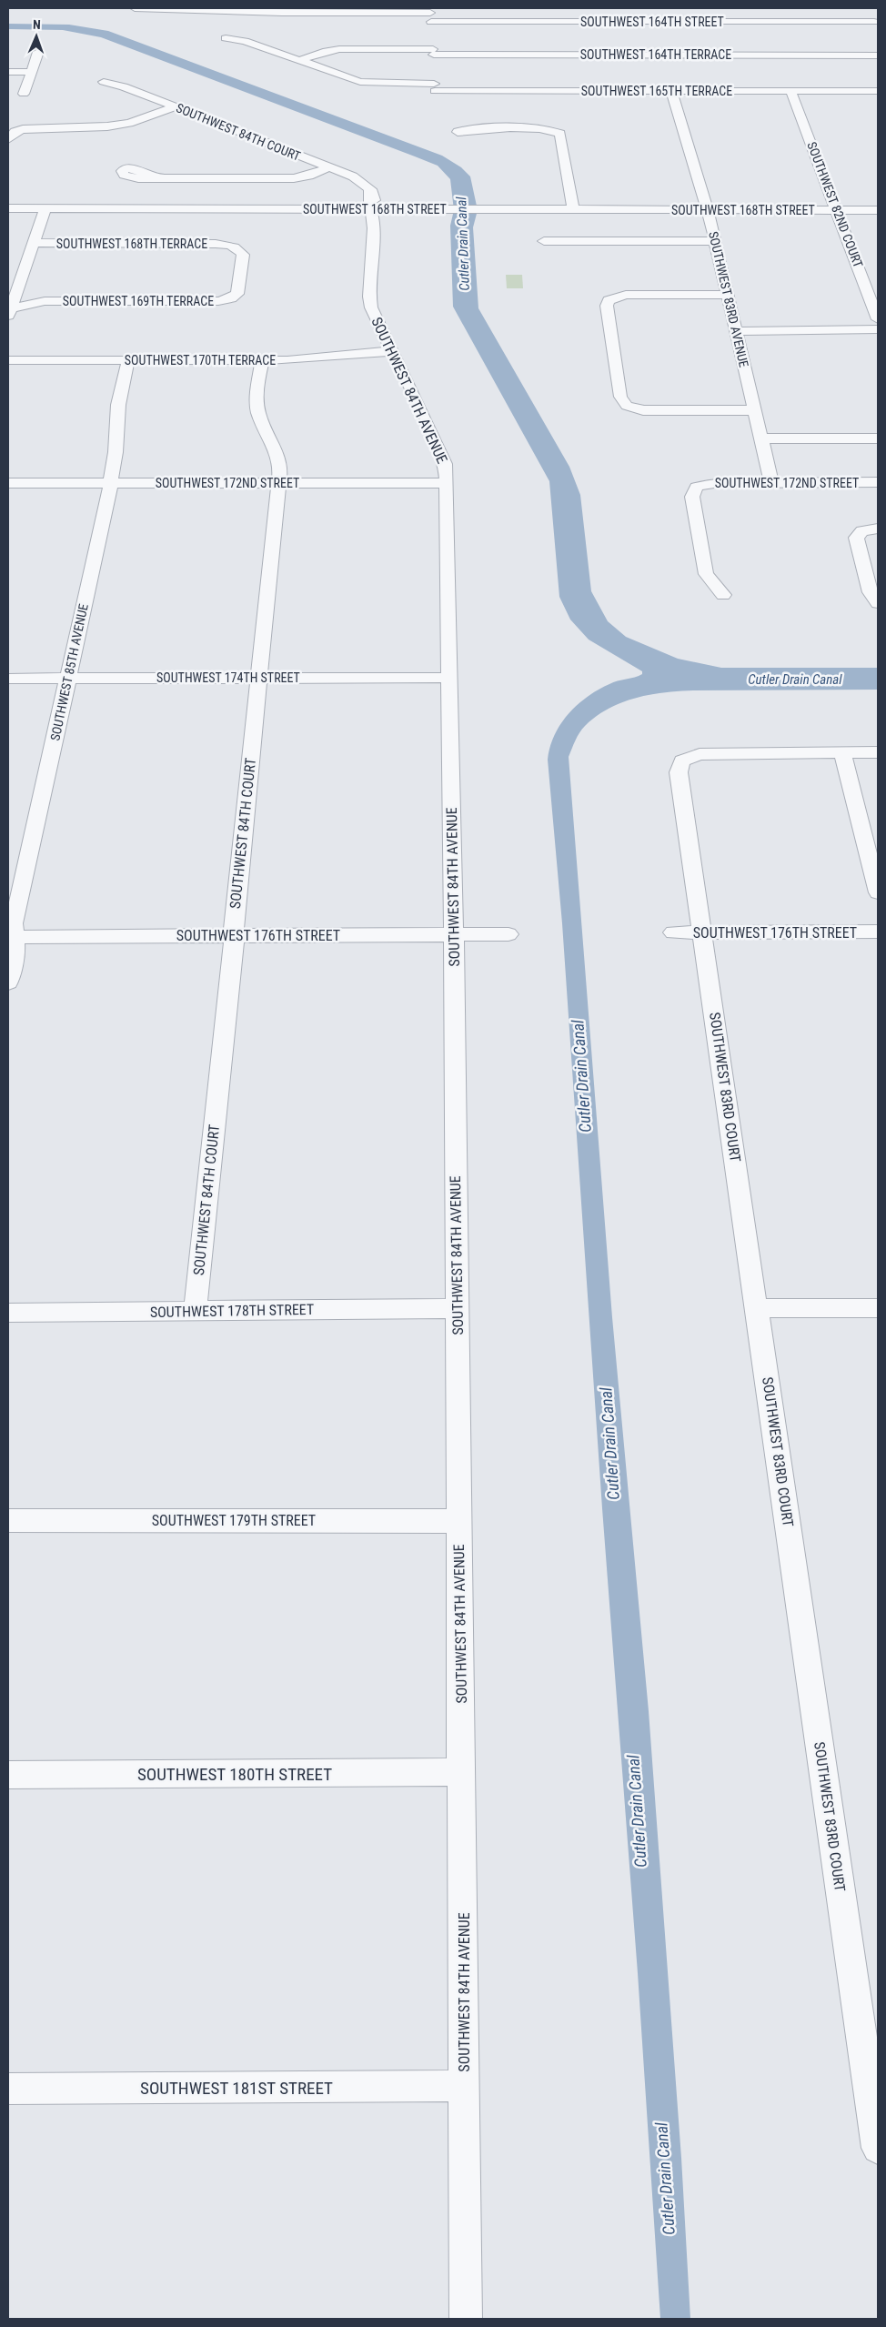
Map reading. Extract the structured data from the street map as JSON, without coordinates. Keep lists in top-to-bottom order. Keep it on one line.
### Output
{"streets":{"street":["SOUTHWEST 164TH STREET","SOUTHWEST 164TH TERRACE","SOUTHWEST 165TH TERRACE","SOUTHWEST 84TH COURT","SOUTHWEST 82ND COURT","SOUTHWEST 168TH STREET","SOUTHWEST 168TH TERRACE","SOUTHWEST 83RD AVENUE","SOUTHWEST 169TH TERRACE","SOUTHWEST 170TH TERRACE","SOUTHWEST 84TH AVENUE","SOUTHWEST 172ND STREET","SOUTHWEST 85TH AVENUE","SOUTHWEST 174TH STREET","SOUTHWEST 176TH STREET","SOUTHWEST 83RD COURT","SOUTHWEST 178TH STREET","SOUTHWEST 179TH STREET","SOUTHWEST 180TH STREET","SOUTHWEST 181ST STREET"]},"crossings":[["SOUTHWEST 164TH TERRACE","SOUTHWEST 165TH TERRACE"],["SOUTHWEST 165TH TERRACE","SOUTHWEST 82ND COURT"],["SOUTHWEST 165TH TERRACE","SOUTHWEST 83RD AVENUE"],["SOUTHWEST 84TH COURT","SOUTHWEST 168TH STREET"],["SOUTHWEST 84TH COURT","SOUTHWEST 170TH TERRACE"],["SOUTHWEST 84TH COURT","SOUTHWEST 84TH AVENUE"],["SOUTHWEST 84TH COURT","SOUTHWEST 172ND STREET"],["SOUTHWEST 84TH COURT","SOUTHWEST 174TH STREET"],["SOUTHWEST 84TH COURT","SOUTHWEST 176TH STREET"],["SOUTHWEST 84TH COURT","SOUTHWEST 178TH STREET"],["SOUTHWEST 82ND COURT","SOUTHWEST 168TH STREET"],["SOUTHWEST 168TH STREET","SOUTHWEST 83RD AVENUE"],["SOUTHWEST 168TH STREET","SOUTHWEST 84TH AVENUE"],["SOUTHWEST 168TH TERRACE","SOUTHWEST 169TH TERRACE"],["SOUTHWEST 83RD AVENUE","SOUTHWEST 172ND STREET"],["SOUTHWEST 170TH TERRACE","SOUTHWEST 84TH AVENUE"],["SOUTHWEST 170TH TERRACE","SOUTHWEST 85TH AVENUE"],["SOUTHWEST 84TH AVENUE","SOUTHWEST 172ND STREET"],["SOUTHWEST 84TH AVENUE","SOUTHWEST 174TH STREET"],["SOUTHWEST 84TH AVENUE","SOUTHWEST 176TH STREET"],["SOUTHWEST 84TH AVENUE","SOUTHWEST 178TH STREET"],["SOUTHWEST 84TH AVENUE","SOUTHWEST 179TH STREET"],["SOUTHWEST 84TH AVENUE","SOUTHWEST 180TH STREET"],["SOUTHWEST 84TH AVENUE","SOUTHWEST 181ST STREET"],["SOUTHWEST 172ND STREET","SOUTHWEST 85TH AVENUE"],["SOUTHWEST 85TH AVENUE","SOUTHWEST 174TH STREET"],["SOUTHWEST 85TH AVENUE","SOUTHWEST 176TH STREET"],["SOUTHWEST 176TH STREET","SOUTHWEST 83RD COURT"]],"water":["Cutler Drain Canal"],"north":"top"}
